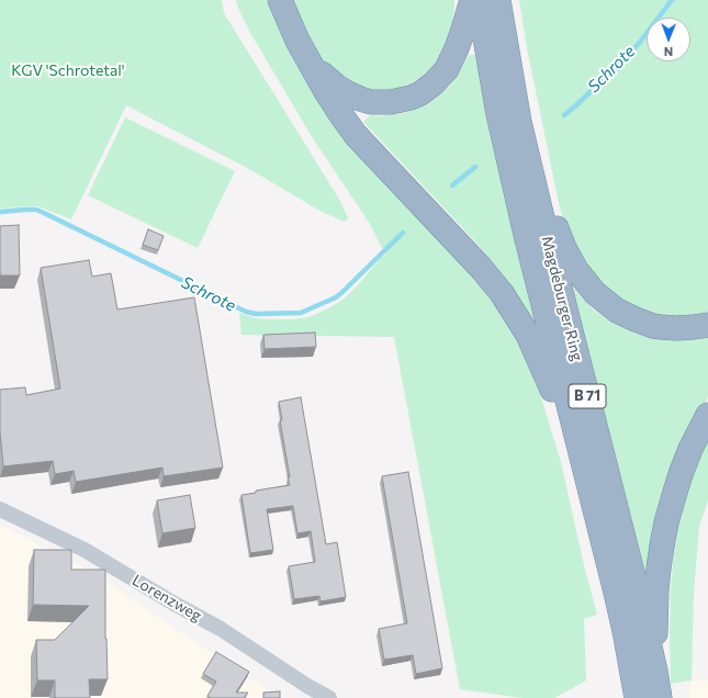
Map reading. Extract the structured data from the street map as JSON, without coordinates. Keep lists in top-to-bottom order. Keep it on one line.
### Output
{"streets":{"highway":["Magdeburger Ring","B 71"],"street":["Lorenzweg"]},"water":["Schrote"],"parks":["KGV 'Schrotetal'"],"north":"bottom"}
